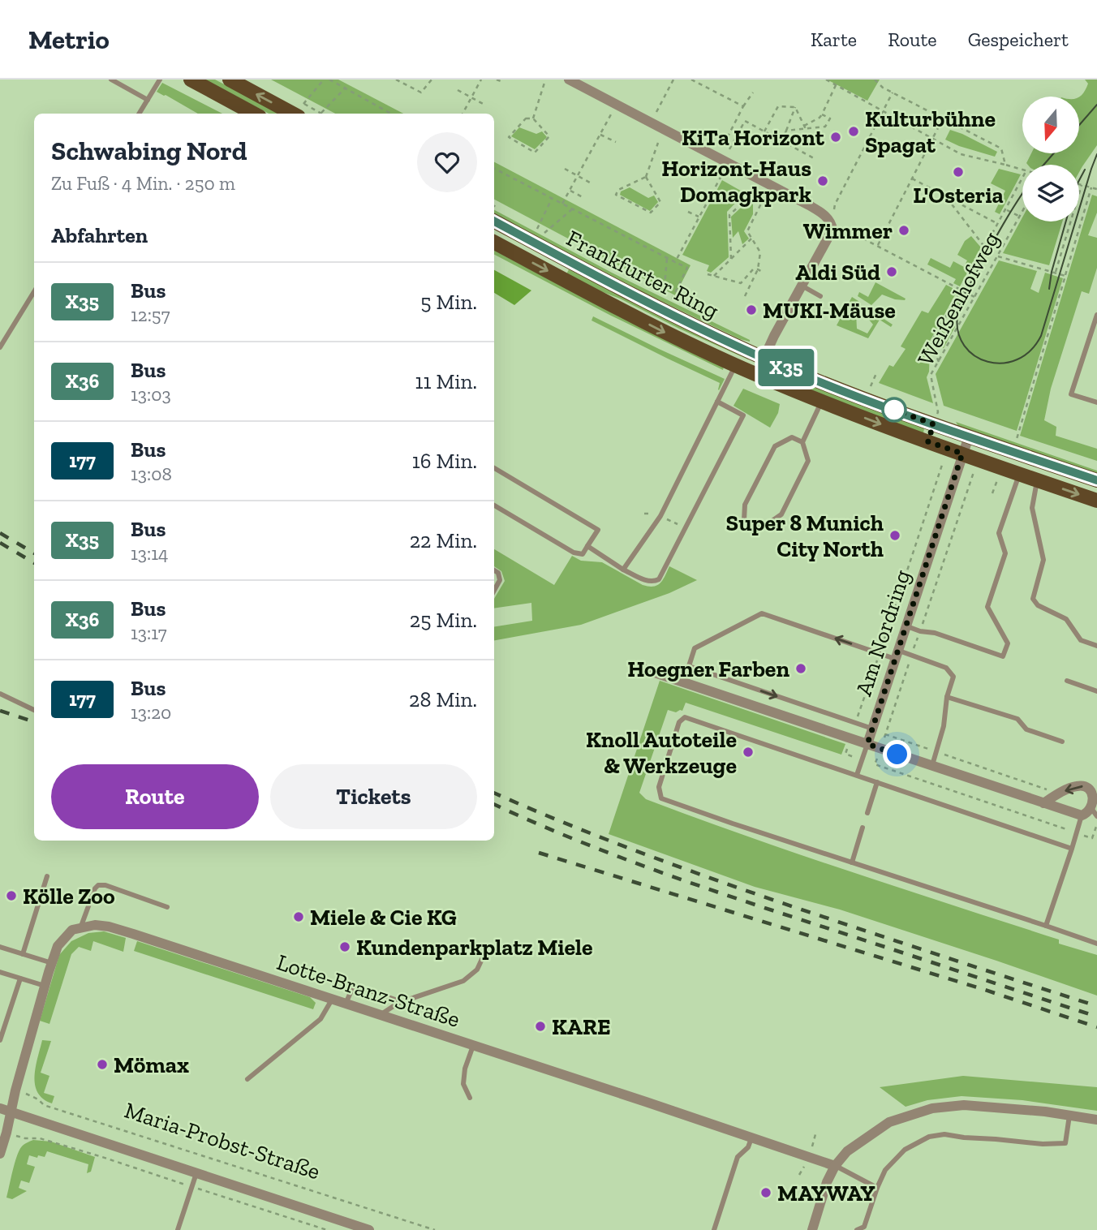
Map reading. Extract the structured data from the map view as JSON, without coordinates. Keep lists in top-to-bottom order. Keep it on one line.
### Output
{"streets":{"main road":["Frankfurter Ring"],"street":["Am Nordring","Lotte-Branz-Straße","Maria-Probst-Straße"],"path":["Weißenhofweg"]},"crossings":[["Frankfurter Ring","Weißenhofweg"],["Frankfurter Ring","Am Nordring"]],"places":["Kulturbühne Spagat","KiTa Horizont","L'Osteria","Horizont-Haus Domagkpark","Wimmer","Aldi Süd","MUKI-Mäuse","Super 8 Munich City North","Hoegner Farben","Knoll Autoteile & Werkzeuge","Kölle Zoo","Miele & Cie KG","Kundenparkplatz Miele","KARE","Mömax","MAYWAY"],"lines":["bus line X35"],"north":"bottom","page":{"header":"Metrio","nav":["Karte","Route","Gespeichert"],"on_map":"X35","heading":[["Schwabing Nord","Zu Fuß · 4 Min. · 250 m"],"Abfahrten"],"list":[{"mark":"X35","name":"Bus","note":"12:57","value":"5 Min."},{"mark":"X36","name":"Bus","note":"13:03","value":"11 Min."},{"mark":"177","name":"Bus","note":"13:08","value":"16 Min."},{"mark":"X35","name":"Bus","note":"13:14","value":"22 Min."},{"mark":"X36","name":"Bus","note":"13:17","value":"25 Min."},{"mark":"177","name":"Bus","note":"13:20","value":"28 Min."}],"buttons":["Route","Tickets"]}}
